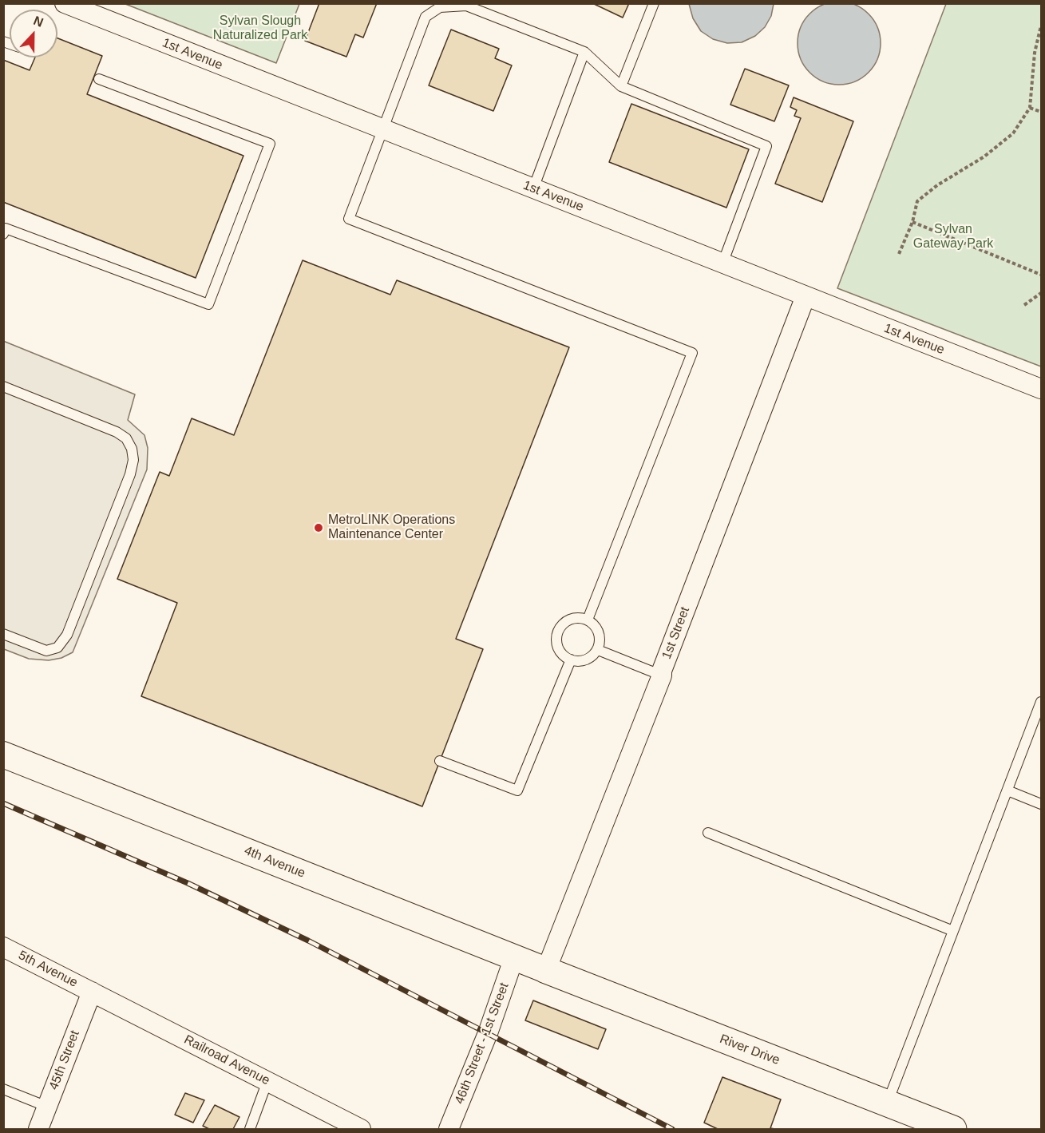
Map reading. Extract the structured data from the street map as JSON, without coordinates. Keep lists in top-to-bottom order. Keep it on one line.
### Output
{"streets":{"main road":["River Drive"],"street":["1st Avenue","1st Street","4th Avenue","5th Avenue","46th Street - 1st Street","45th Street","Railroad Avenue"]},"crossings":[["1st Avenue","1st Street"],["1st Street","4th Avenue"],["1st Street","River Drive"],["4th Avenue","46th Street - 1st Street"],["4th Avenue","River Drive"],["5th Avenue","45th Street"],["5th Avenue","Railroad Avenue"],["45th Street","Railroad Avenue"]],"parks":["Sylvan Slough Naturalized Park","Sylvan Gateway Park"],"places":["MetroLINK Operations Maintenance Center"],"north":"top"}
